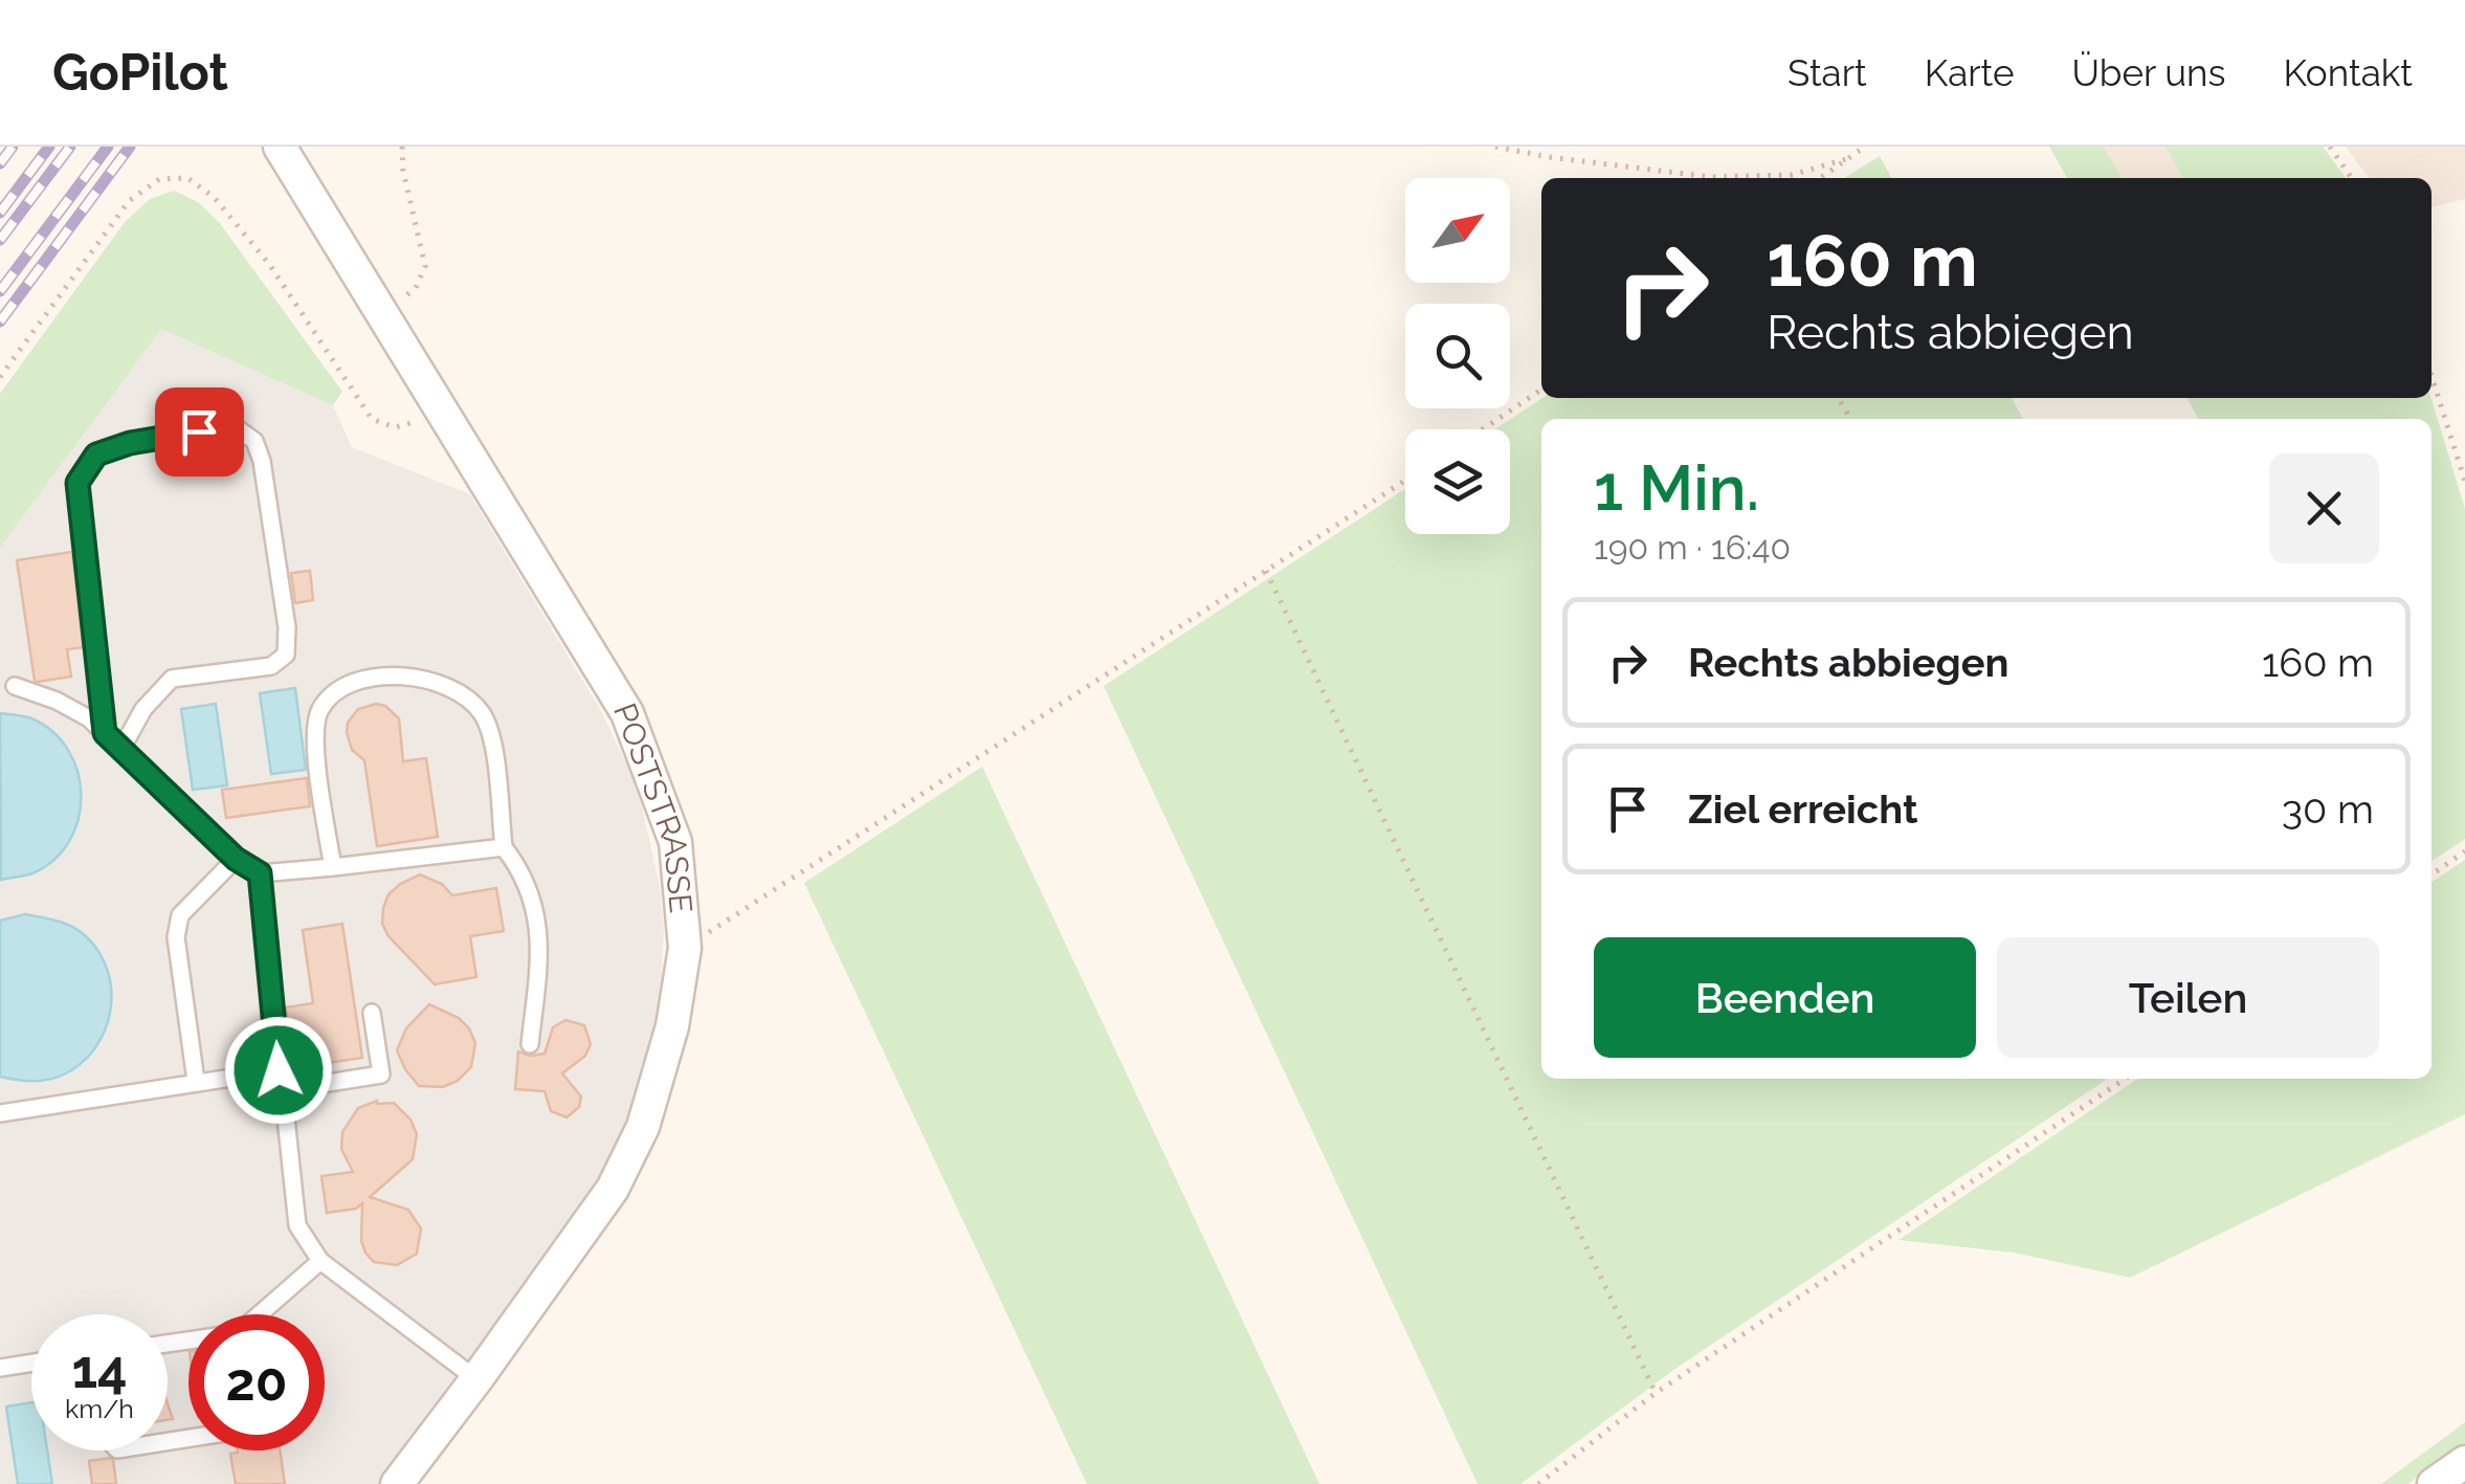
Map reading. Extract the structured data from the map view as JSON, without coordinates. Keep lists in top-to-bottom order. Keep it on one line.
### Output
{"streets":{"street":["POSTSTRASSE"]},"north":"top right","page":{"header":"GoPilot","nav":["Start","Karte","Über uns","Kontakt"],"turn":["160 m","Rechts abbiegen"],"heading":["1 Min.","190 m · 16:40"],"list":[{"name":"Rechts abbiegen","value":"160 m"},{"name":"Ziel erreicht","value":"30 m"}],"buttons":["Beenden","Teilen"],"speed":"14 km/h","limit":"20"}}
